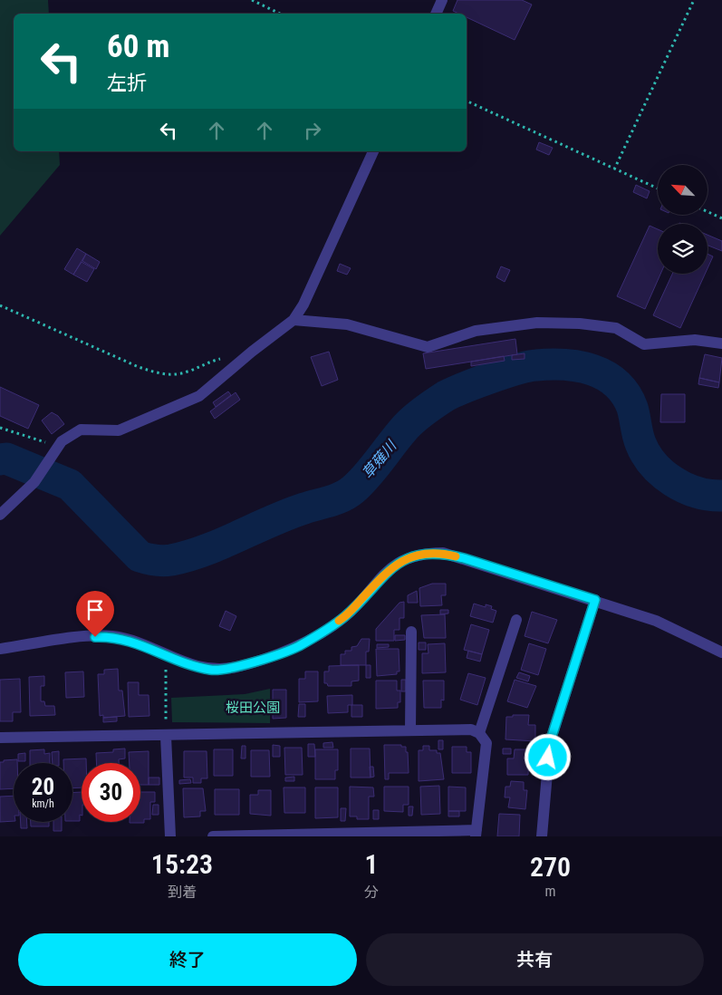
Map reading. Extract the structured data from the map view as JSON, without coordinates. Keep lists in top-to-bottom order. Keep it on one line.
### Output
{"water":["草薙川"],"parks":["桜田公園"],"north":"top left","page":{"turn":["60 m","左折"],"speed":"20 km/h","limit":"30","eta":["15:23","到着","1","分","270","m"],"buttons":["終了","共有"]}}
